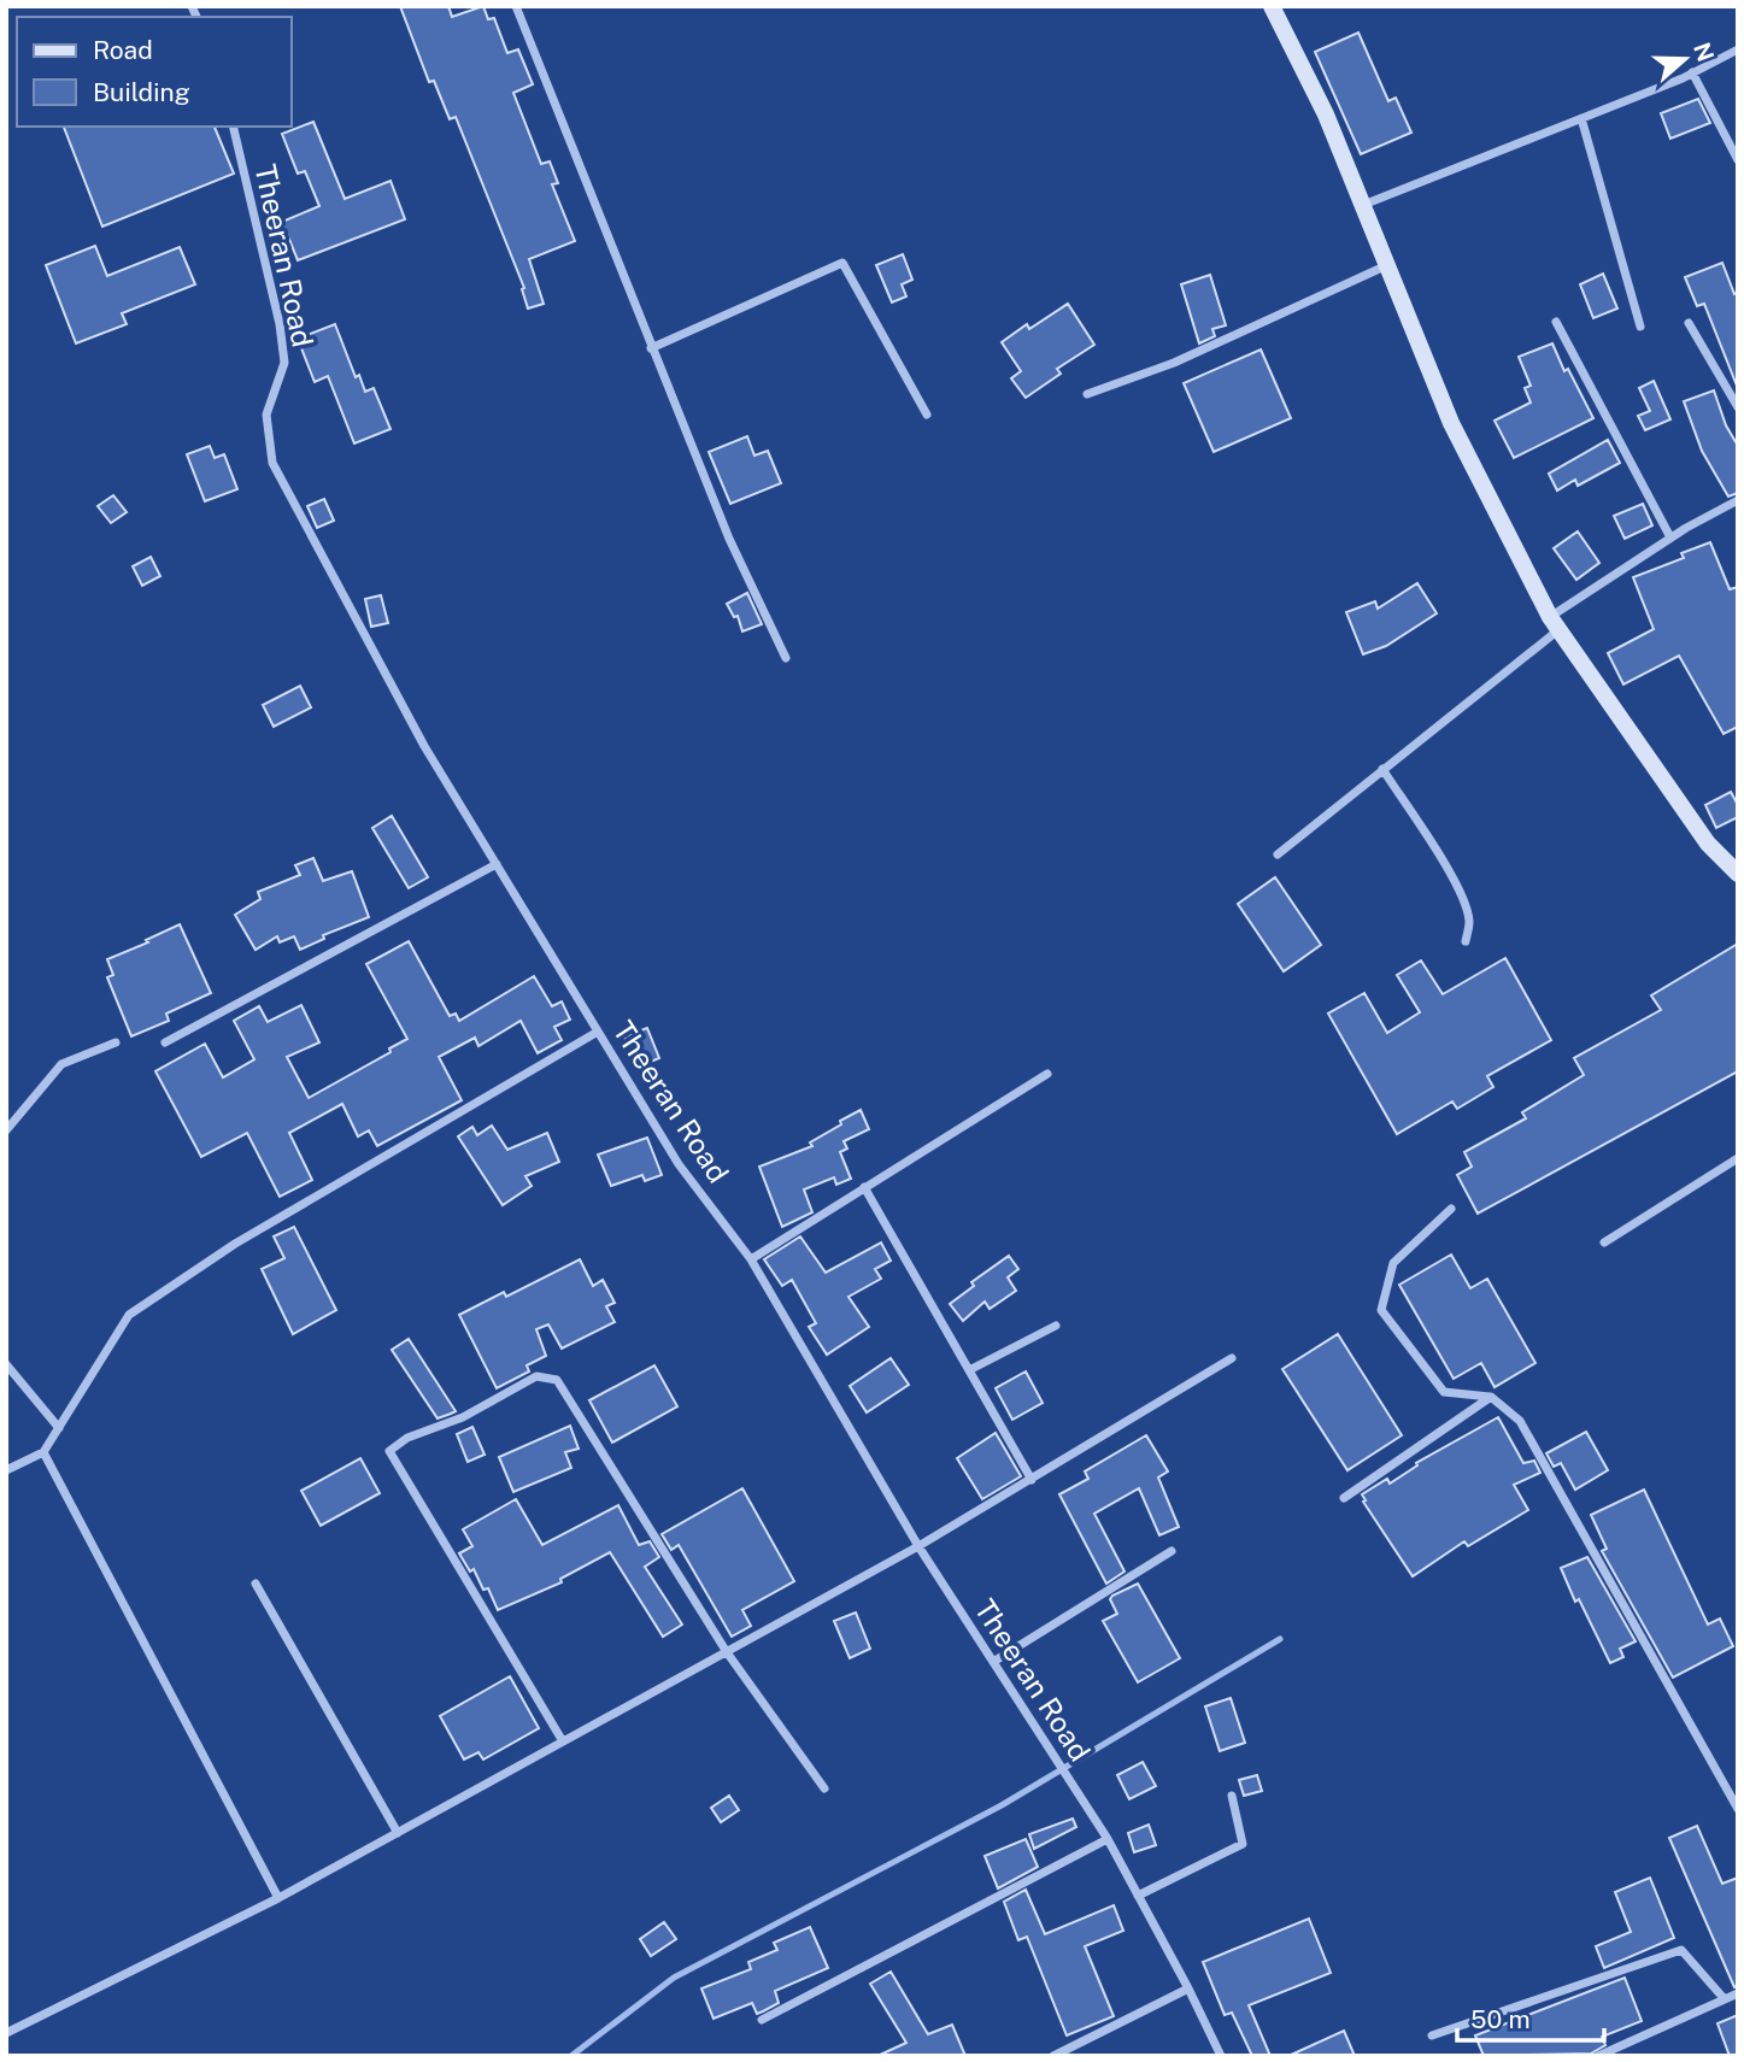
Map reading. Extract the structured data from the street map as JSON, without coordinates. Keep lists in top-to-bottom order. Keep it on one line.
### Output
{"streets":{"street":["Theeran Road"]},"legend":["Road","Building"],"scale_bar":"50 m","north":"right"}
